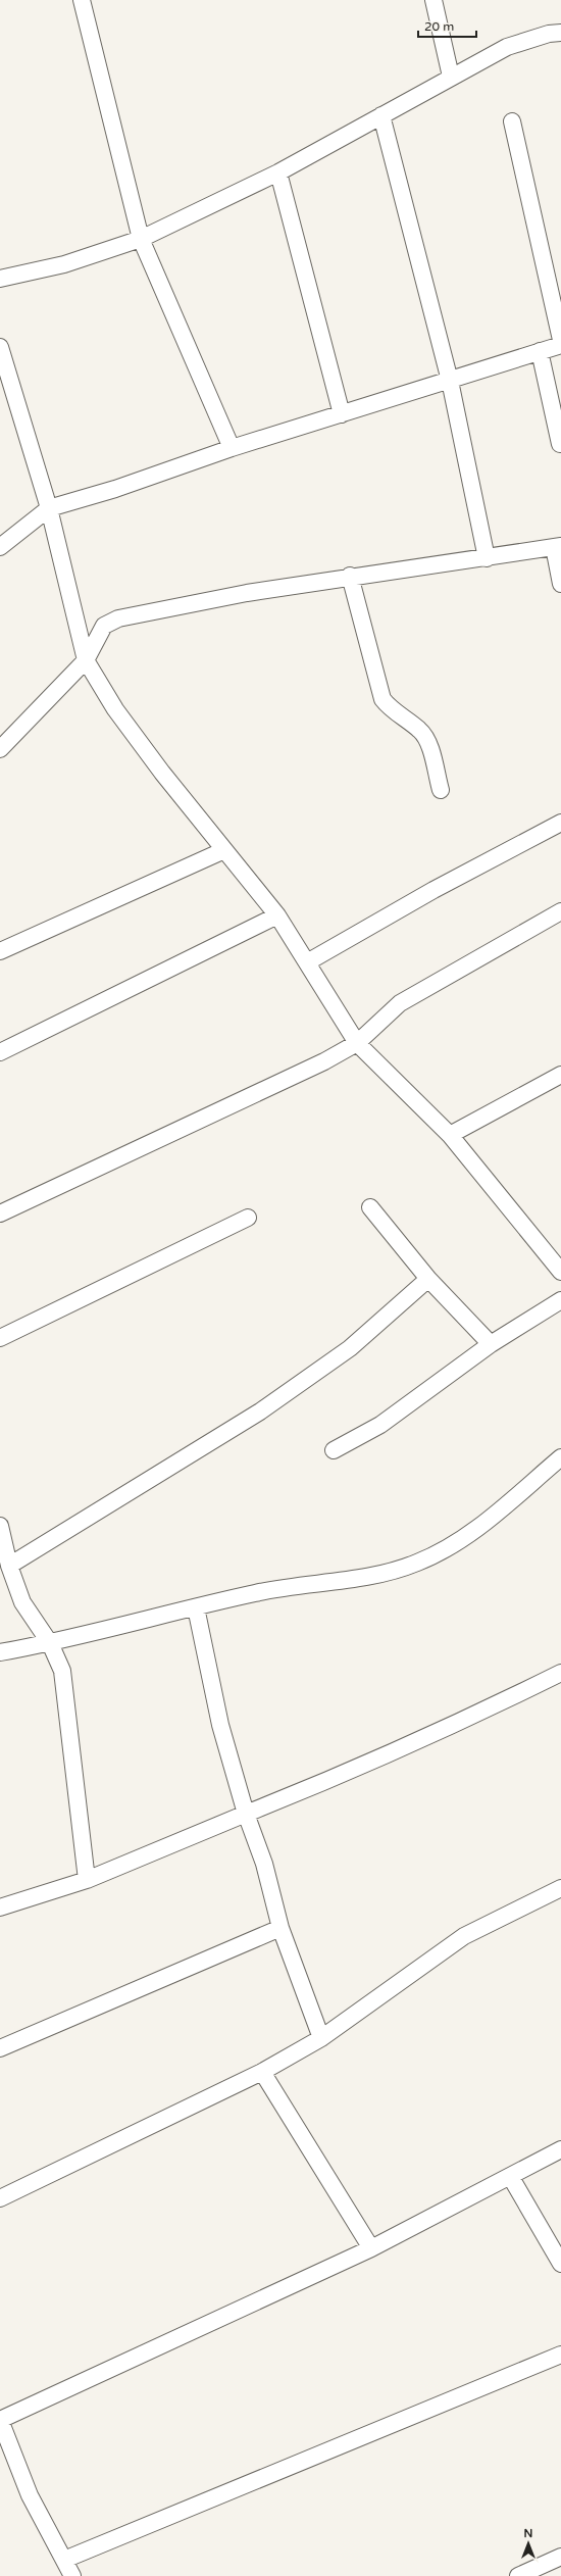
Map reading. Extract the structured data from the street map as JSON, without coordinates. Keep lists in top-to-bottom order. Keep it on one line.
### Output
{"scale_bar":"20 m","north":"top"}
